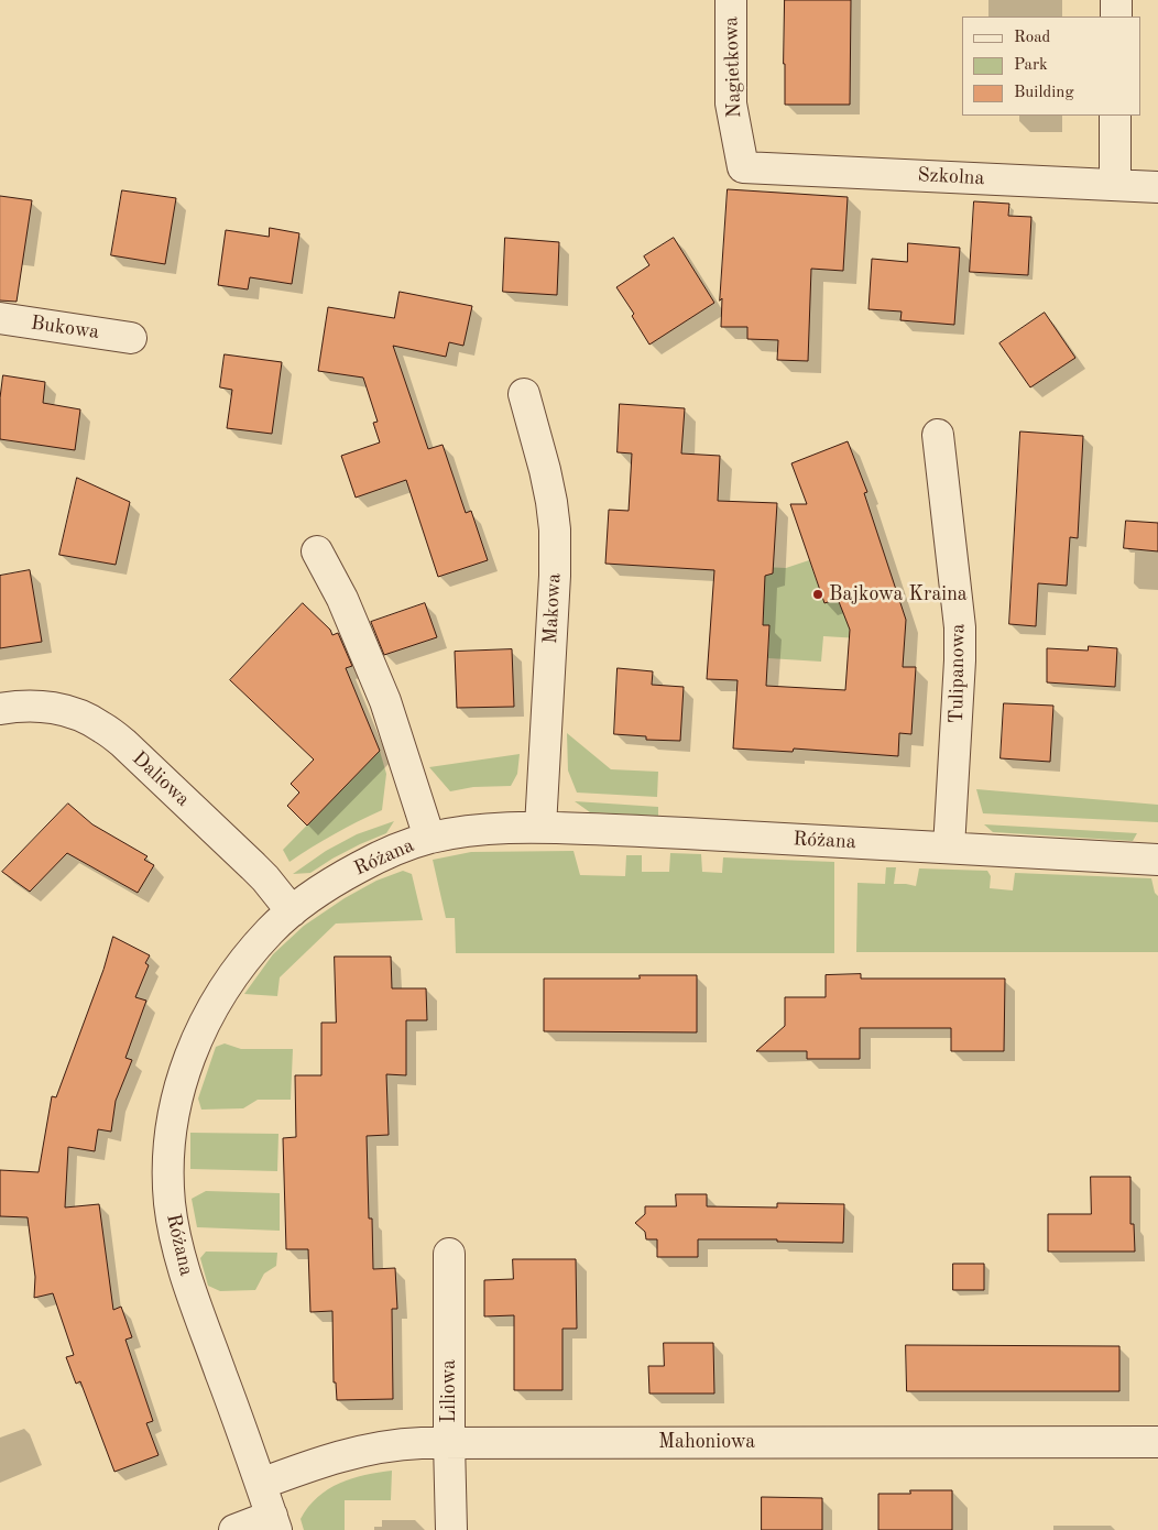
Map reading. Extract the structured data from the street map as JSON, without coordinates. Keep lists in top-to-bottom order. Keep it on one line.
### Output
{"streets":{"street":["Nagietkowa","Szkolna","Bukowa","Makowa","Tulipanowa","Daliowa","Różana","Liliowa","Mahoniowa"]},"crossings":[["Nagietkowa","Szkolna"],["Makowa","Różana"],["Tulipanowa","Różana"],["Daliowa","Różana"],["Różana","Mahoniowa"],["Liliowa","Mahoniowa"]],"places":["Bajkowa Kraina"],"legend":["Road","Park","Building"]}
